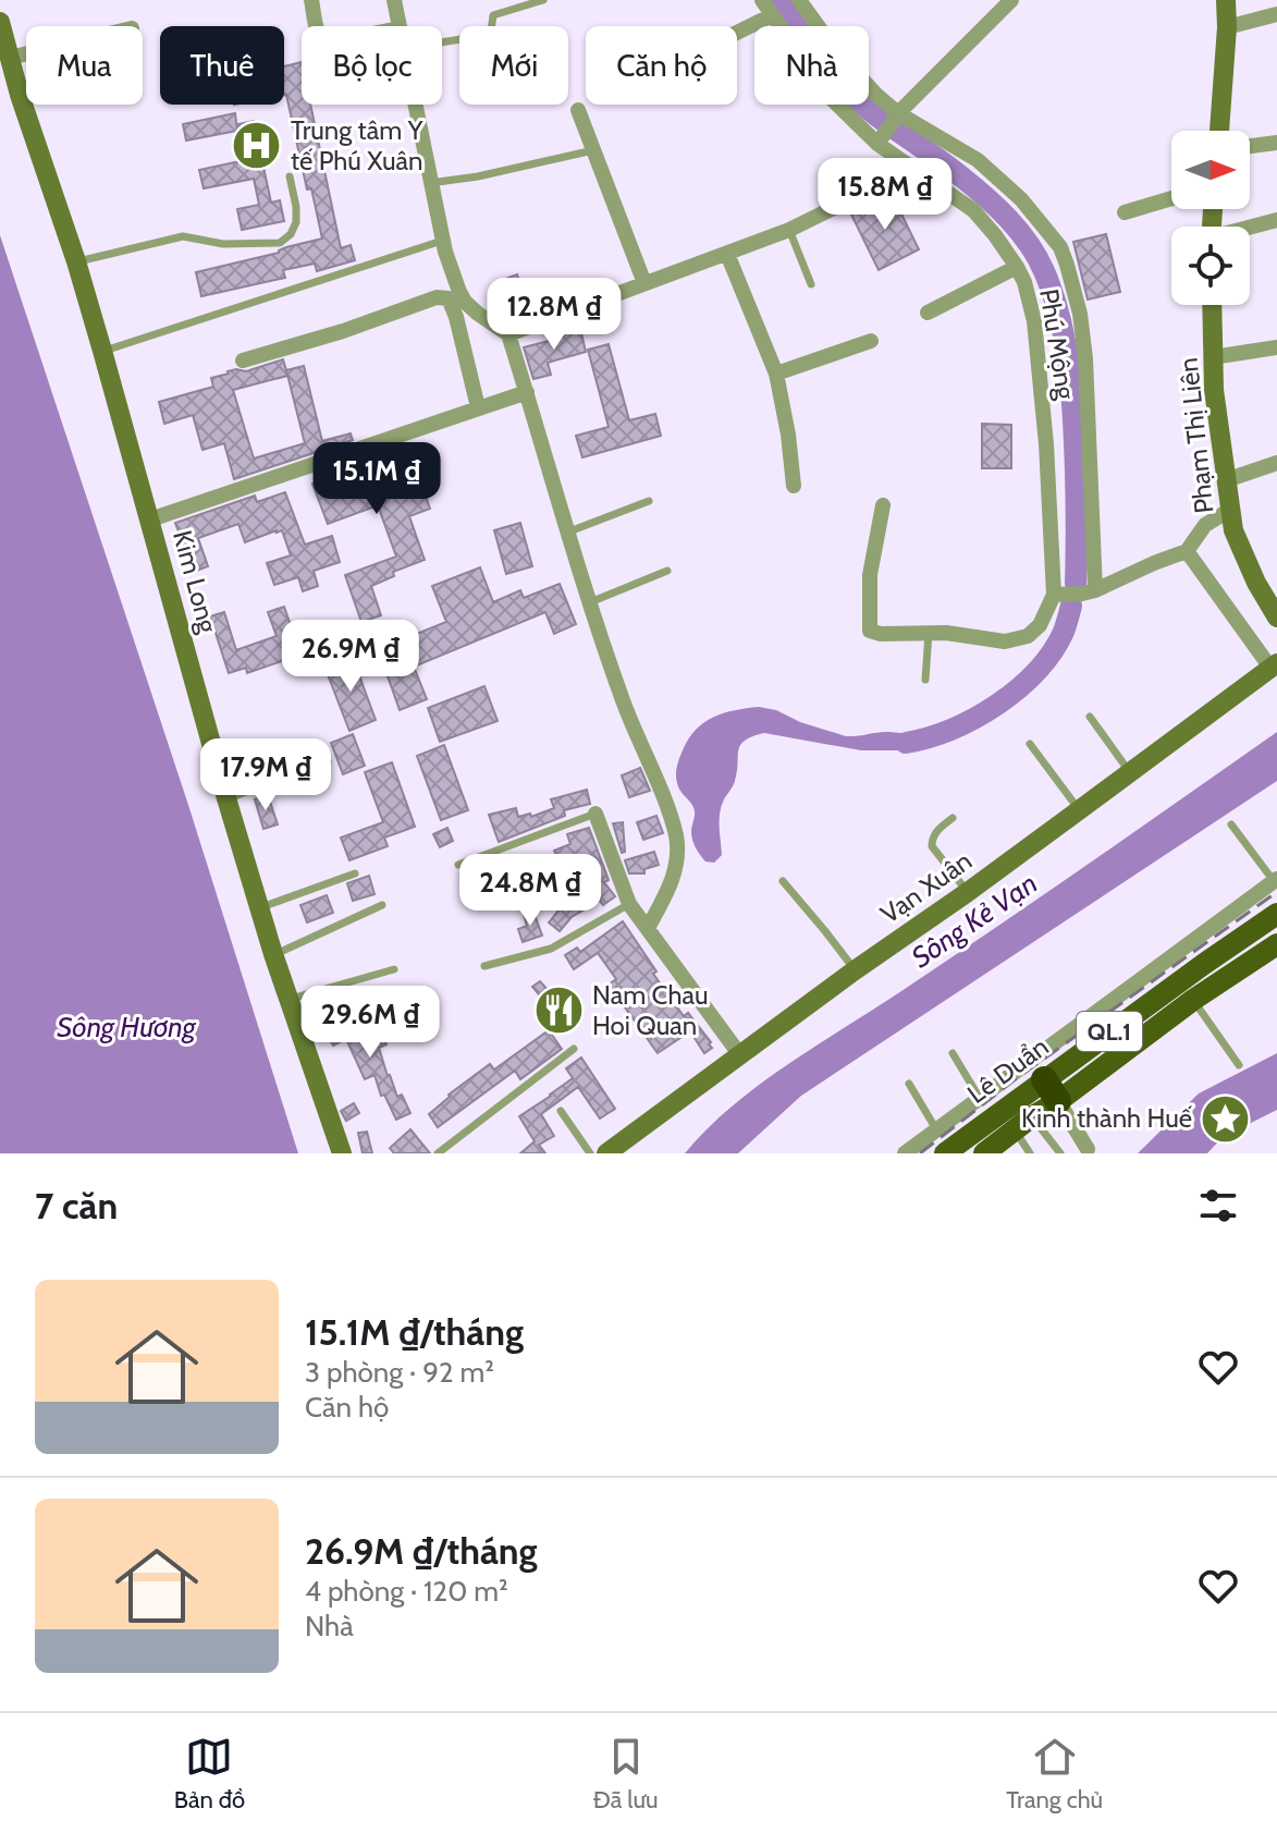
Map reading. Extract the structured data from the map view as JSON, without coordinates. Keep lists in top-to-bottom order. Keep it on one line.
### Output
{"streets":{"main road":["QL.1","Lê Duẩn"],"street":["Phú Mộng","Phạm Thị Liên","Kim Long","Vạn Xuân"]},"water":["Sông Kẻ Vạn","Sông Hương"],"places":{"hospital":["Trung tâm Y tế Phú Xuân"],"restaurant":["Nam Chau Hoi Quan"],"place":["Kinh thành Huế"]},"north":"right","page":{"chip":["Mua","Thuê","Bộ lọc","Mới","Căn hộ","Nhà"],"price":["15.8M ₫","12.8M ₫","15.1M ₫","26.9M ₫","17.9M ₫","24.8M ₫","29.6M ₫"],"heading":"7 căn","list":[{"name":"15.1M ₫/tháng","note":"3 phòng · 92 m² · Căn hộ"},{"name":"26.9M ₫/tháng","note":"4 phòng · 120 m² · Nhà"}],"tabs":["Bản đồ","Đã lưu","Trang chủ"]}}
